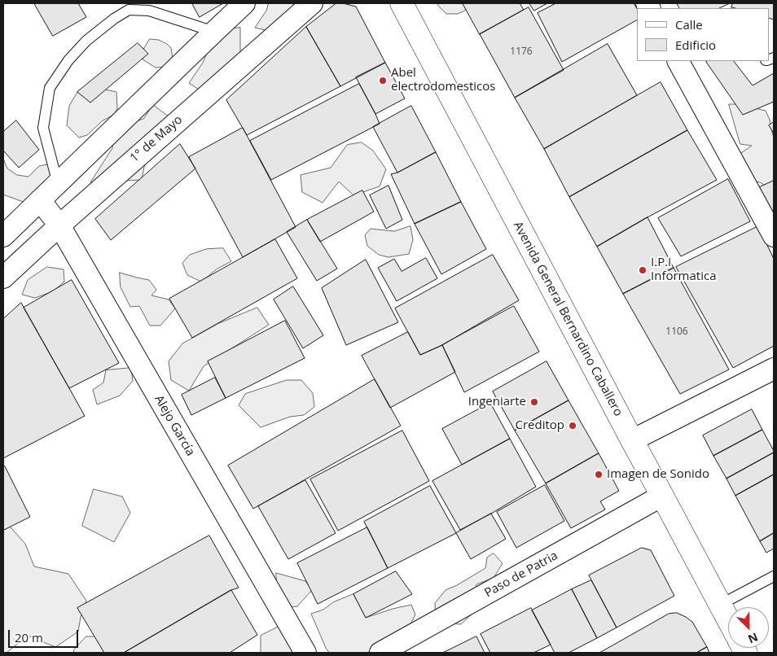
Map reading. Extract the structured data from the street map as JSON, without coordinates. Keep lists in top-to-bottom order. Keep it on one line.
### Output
{"streets":{"main road":["Avenida General Bernardino Caballero"],"street":["1° de Mayo","Alejo García","Paso de Patria"]},"crossings":[["1° de Mayo","Alejo García"],["Avenida General Bernardino Caballero","Paso de Patria"]],"places":["Abel electrodomesticos","I.P.I Informatica","Ingeniarte","Creditop","Imagen de Sonido"],"house_numbers":["1176","1106"],"legend":["Calle","Edificio"],"scale_bar":"20 m","north":"bottom right"}
